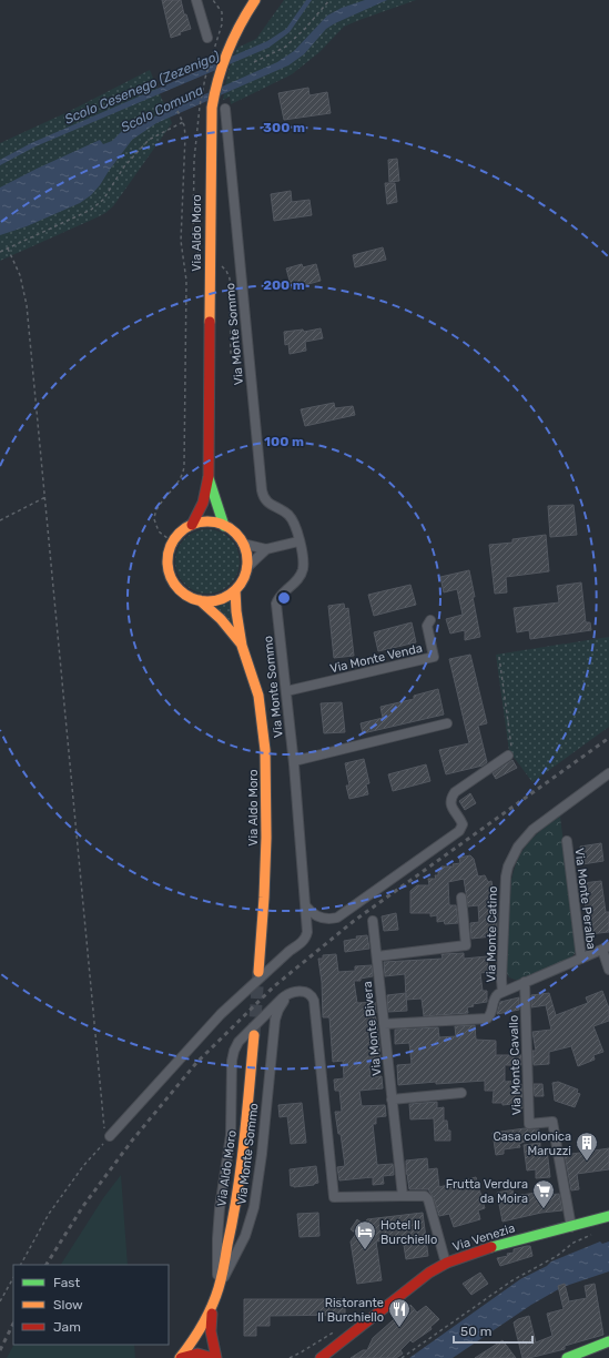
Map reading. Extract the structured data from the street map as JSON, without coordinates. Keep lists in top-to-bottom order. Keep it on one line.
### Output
{"streets":{"main road":["Via Aldo Moro","Via Venezia"],"street":["Via Monte Sommo","Via Monte Venda","Via Monte Peralba","Via Monte Catino","Via Monte Bivera","Via Monte Cavallo"]},"crossings":[["Via Aldo Moro","Via Monte Sommo"],["Via Monte Sommo","Via Monte Venda"],["Via Monte Peralba","Via Monte Catino"],["Via Monte Catino","Via Monte Bivera"],["Via Monte Catino","Via Monte Cavallo"],["Via Monte Cavallo","Via Venezia"]],"water":["Scolo Cesenego (Zezenigo)","Scolo Comuna"],"places":{"building":["Casa colonica Maruzzi"],"supermarket":["Frutta Verdura da Moira"],"hotel":["Hotel Il Burchiello"],"restaurant":["Ristorante Il Burchiello"]},"legend":["Fast","Slow","Jam"],"scale_bar":"50 m","rings":["300 m","200 m","100 m"]}
